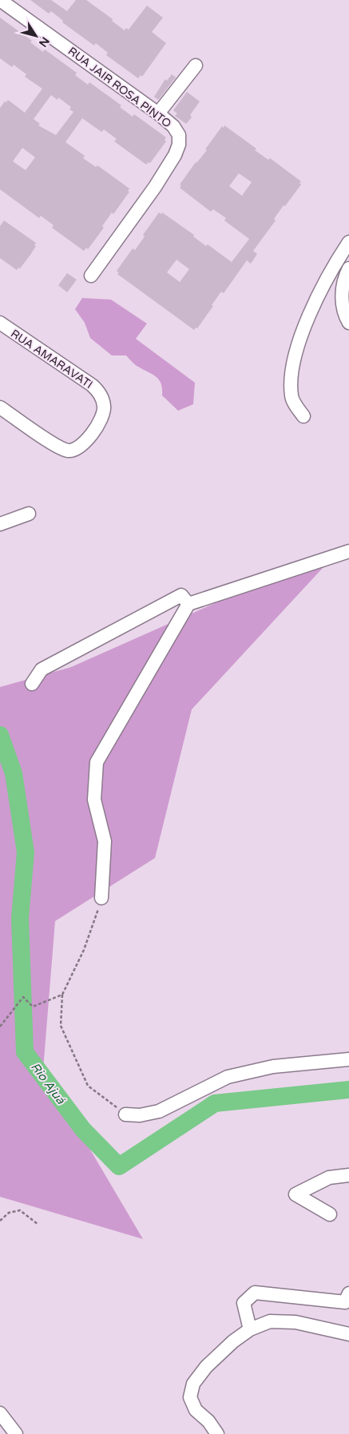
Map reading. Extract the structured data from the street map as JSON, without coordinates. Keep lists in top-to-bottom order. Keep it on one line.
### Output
{"streets":{"street":["RUA JAIR ROSA PINTO","RUA AMARAVATI"]},"water":["Rio Ajuá"],"north":"bottom right"}
